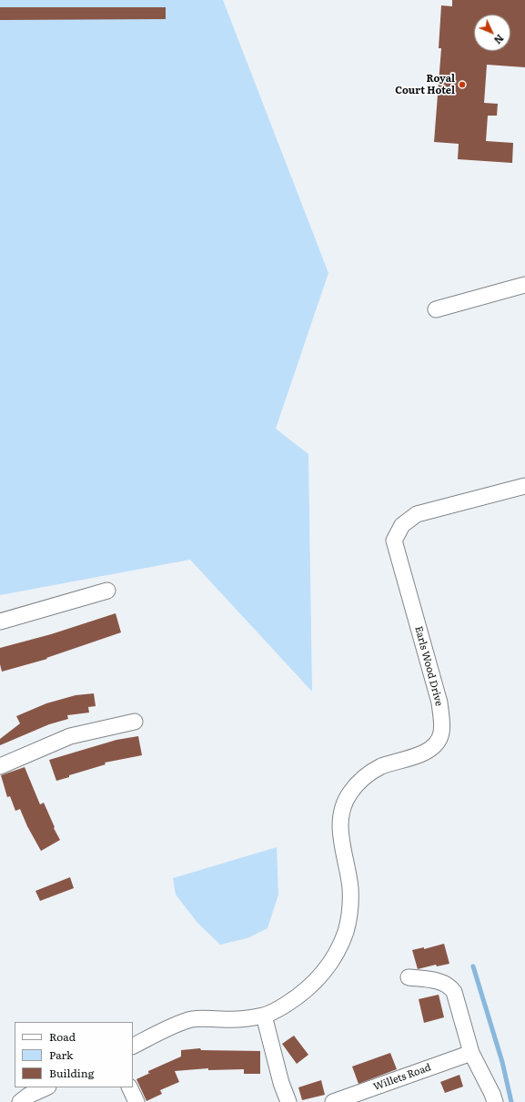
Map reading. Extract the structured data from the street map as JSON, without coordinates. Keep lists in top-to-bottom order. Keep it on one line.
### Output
{"streets":{"street":["Earls Wood Drive","Willets Road"]},"places":["Royal Court Hotel"],"legend":["Road","Park","Building"],"north":"bottom right"}
